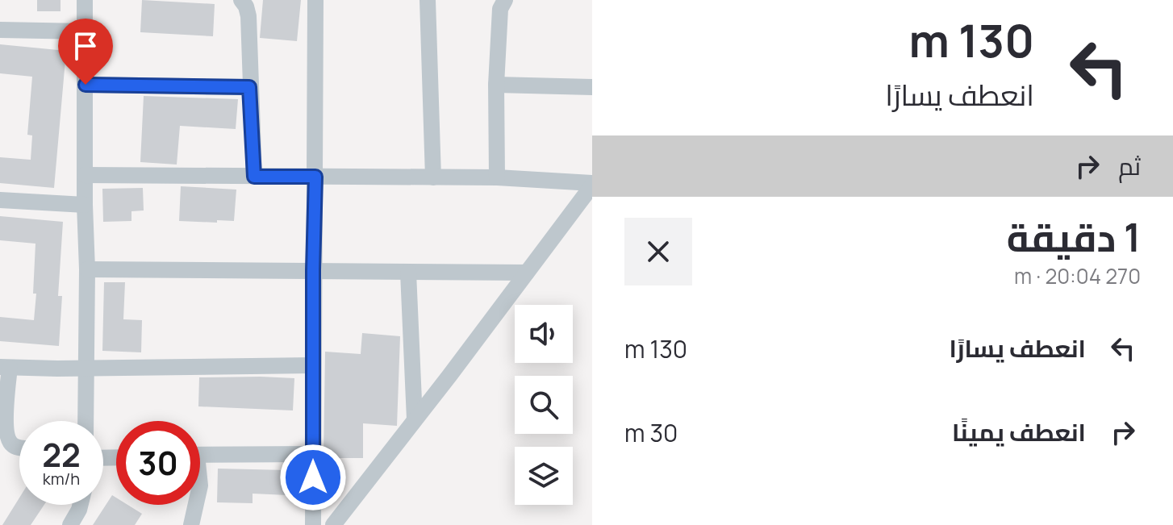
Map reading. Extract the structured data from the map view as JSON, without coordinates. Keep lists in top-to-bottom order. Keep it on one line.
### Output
{"page":{"turn":["130 m","انعطف يسارًا"],"then":"ثم","heading":["1 دقيقة","270 m · 20:04"],"list":[{"name":"انعطف يسارًا","value":"130 m"},{"name":"انعطف يمينًا","value":"30 m"}],"speed":"22 km/h","limit":"30"}}
